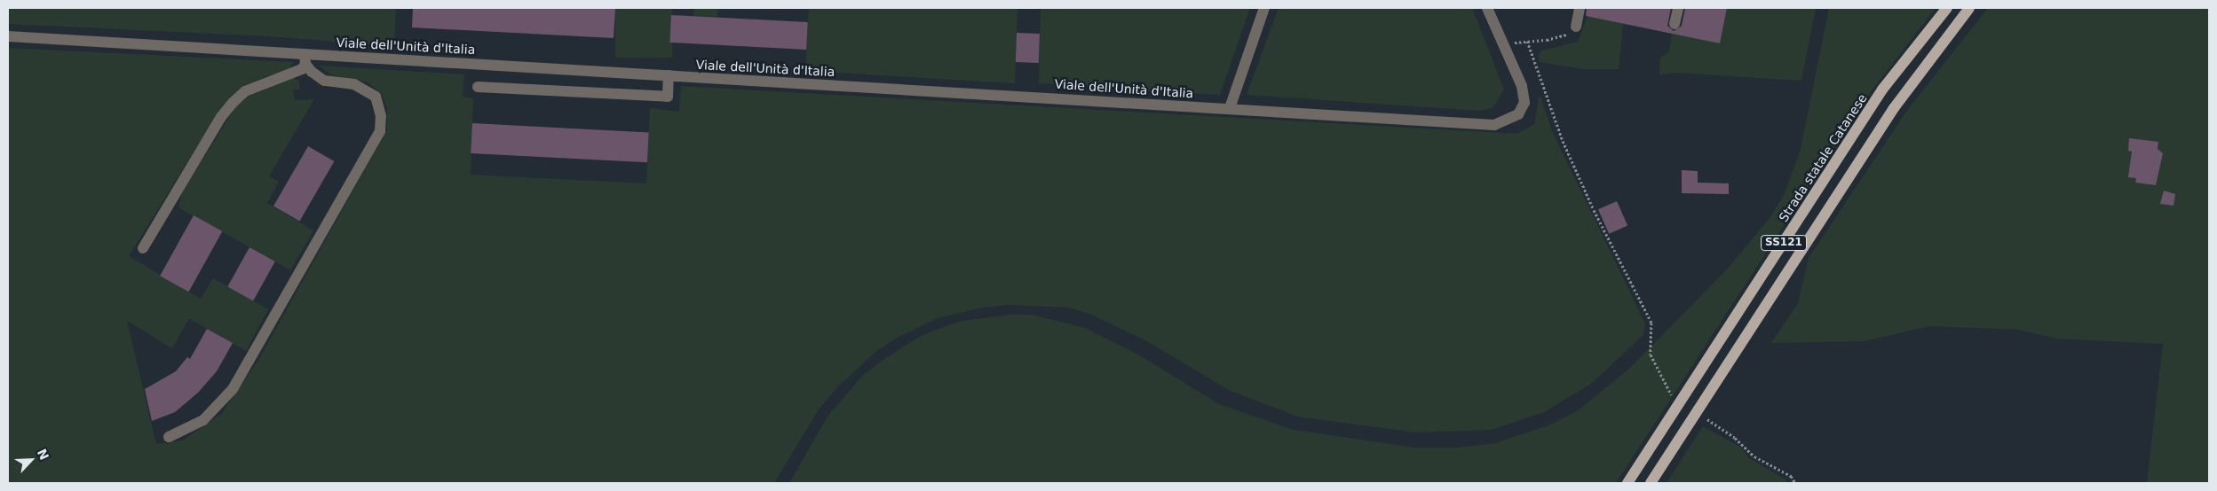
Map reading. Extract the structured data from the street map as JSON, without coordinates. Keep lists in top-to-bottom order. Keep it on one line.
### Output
{"streets":{"main road":["Strada statale Catanese","SS121"],"street":["Viale dell'Unità d'Italia"]},"north":"top right"}
